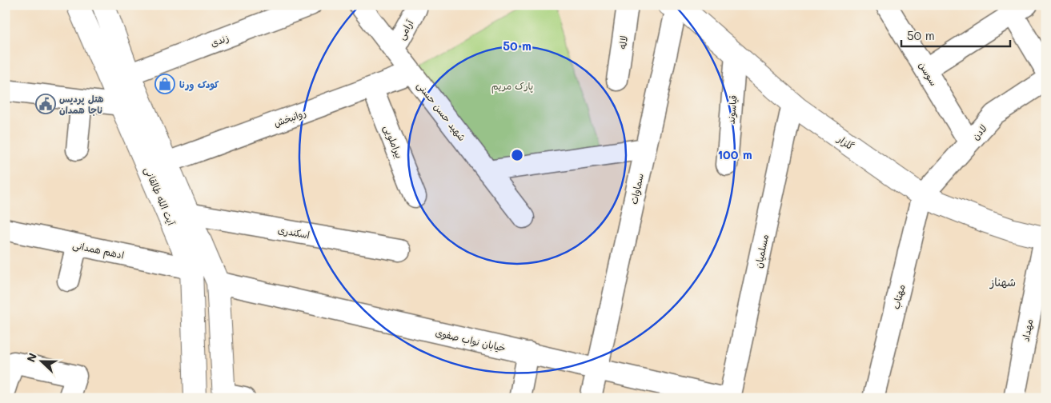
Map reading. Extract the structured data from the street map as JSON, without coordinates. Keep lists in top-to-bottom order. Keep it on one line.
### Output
{"streets":{"main road":["گلزار","آیت الله طالقانی"],"street":["آرامی","زندی","لاله","سوسن","قیاسوند","شهید حسن حسنی","روانبخش","لادن","بیراملویی","سماوات","اسکندری","ادهم همدانی","مسلمیان","مهتاب","مهداد","خیابان نواب صفوی"]},"crossings":[["آرامی","شهید حسن حسنی"],["زندی","آیت الله طالقانی"],["سوسن","لادن"],["قیاسوند","گلزار"],["شهید حسن حسنی","روانبخش"],["روانبخش","بیراملویی"],["روانبخش","آیت الله طالقانی"],["لادن","گلزار"],["لادن","مهتاب"],["گلزار","سماوات"],["گلزار","مسلمیان"],["گلزار","مهتاب"],["گلزار","مهداد"],["سماوات","خیابان نواب صفوی"],["آیت الله طالقانی","اسکندری"],["آیت الله طالقانی","ادهم همدانی"],["آیت الله طالقانی","خیابان نواب صفوی"]],"districts":["شهناز"],"parks":["پارک مریم"],"places":{"shop":["کودک ورنا"],"public building":["هتل پردیس ناجا همدان"]},"scale_bar":"50 m","north":"left","rings":["50 m","100 m"]}
